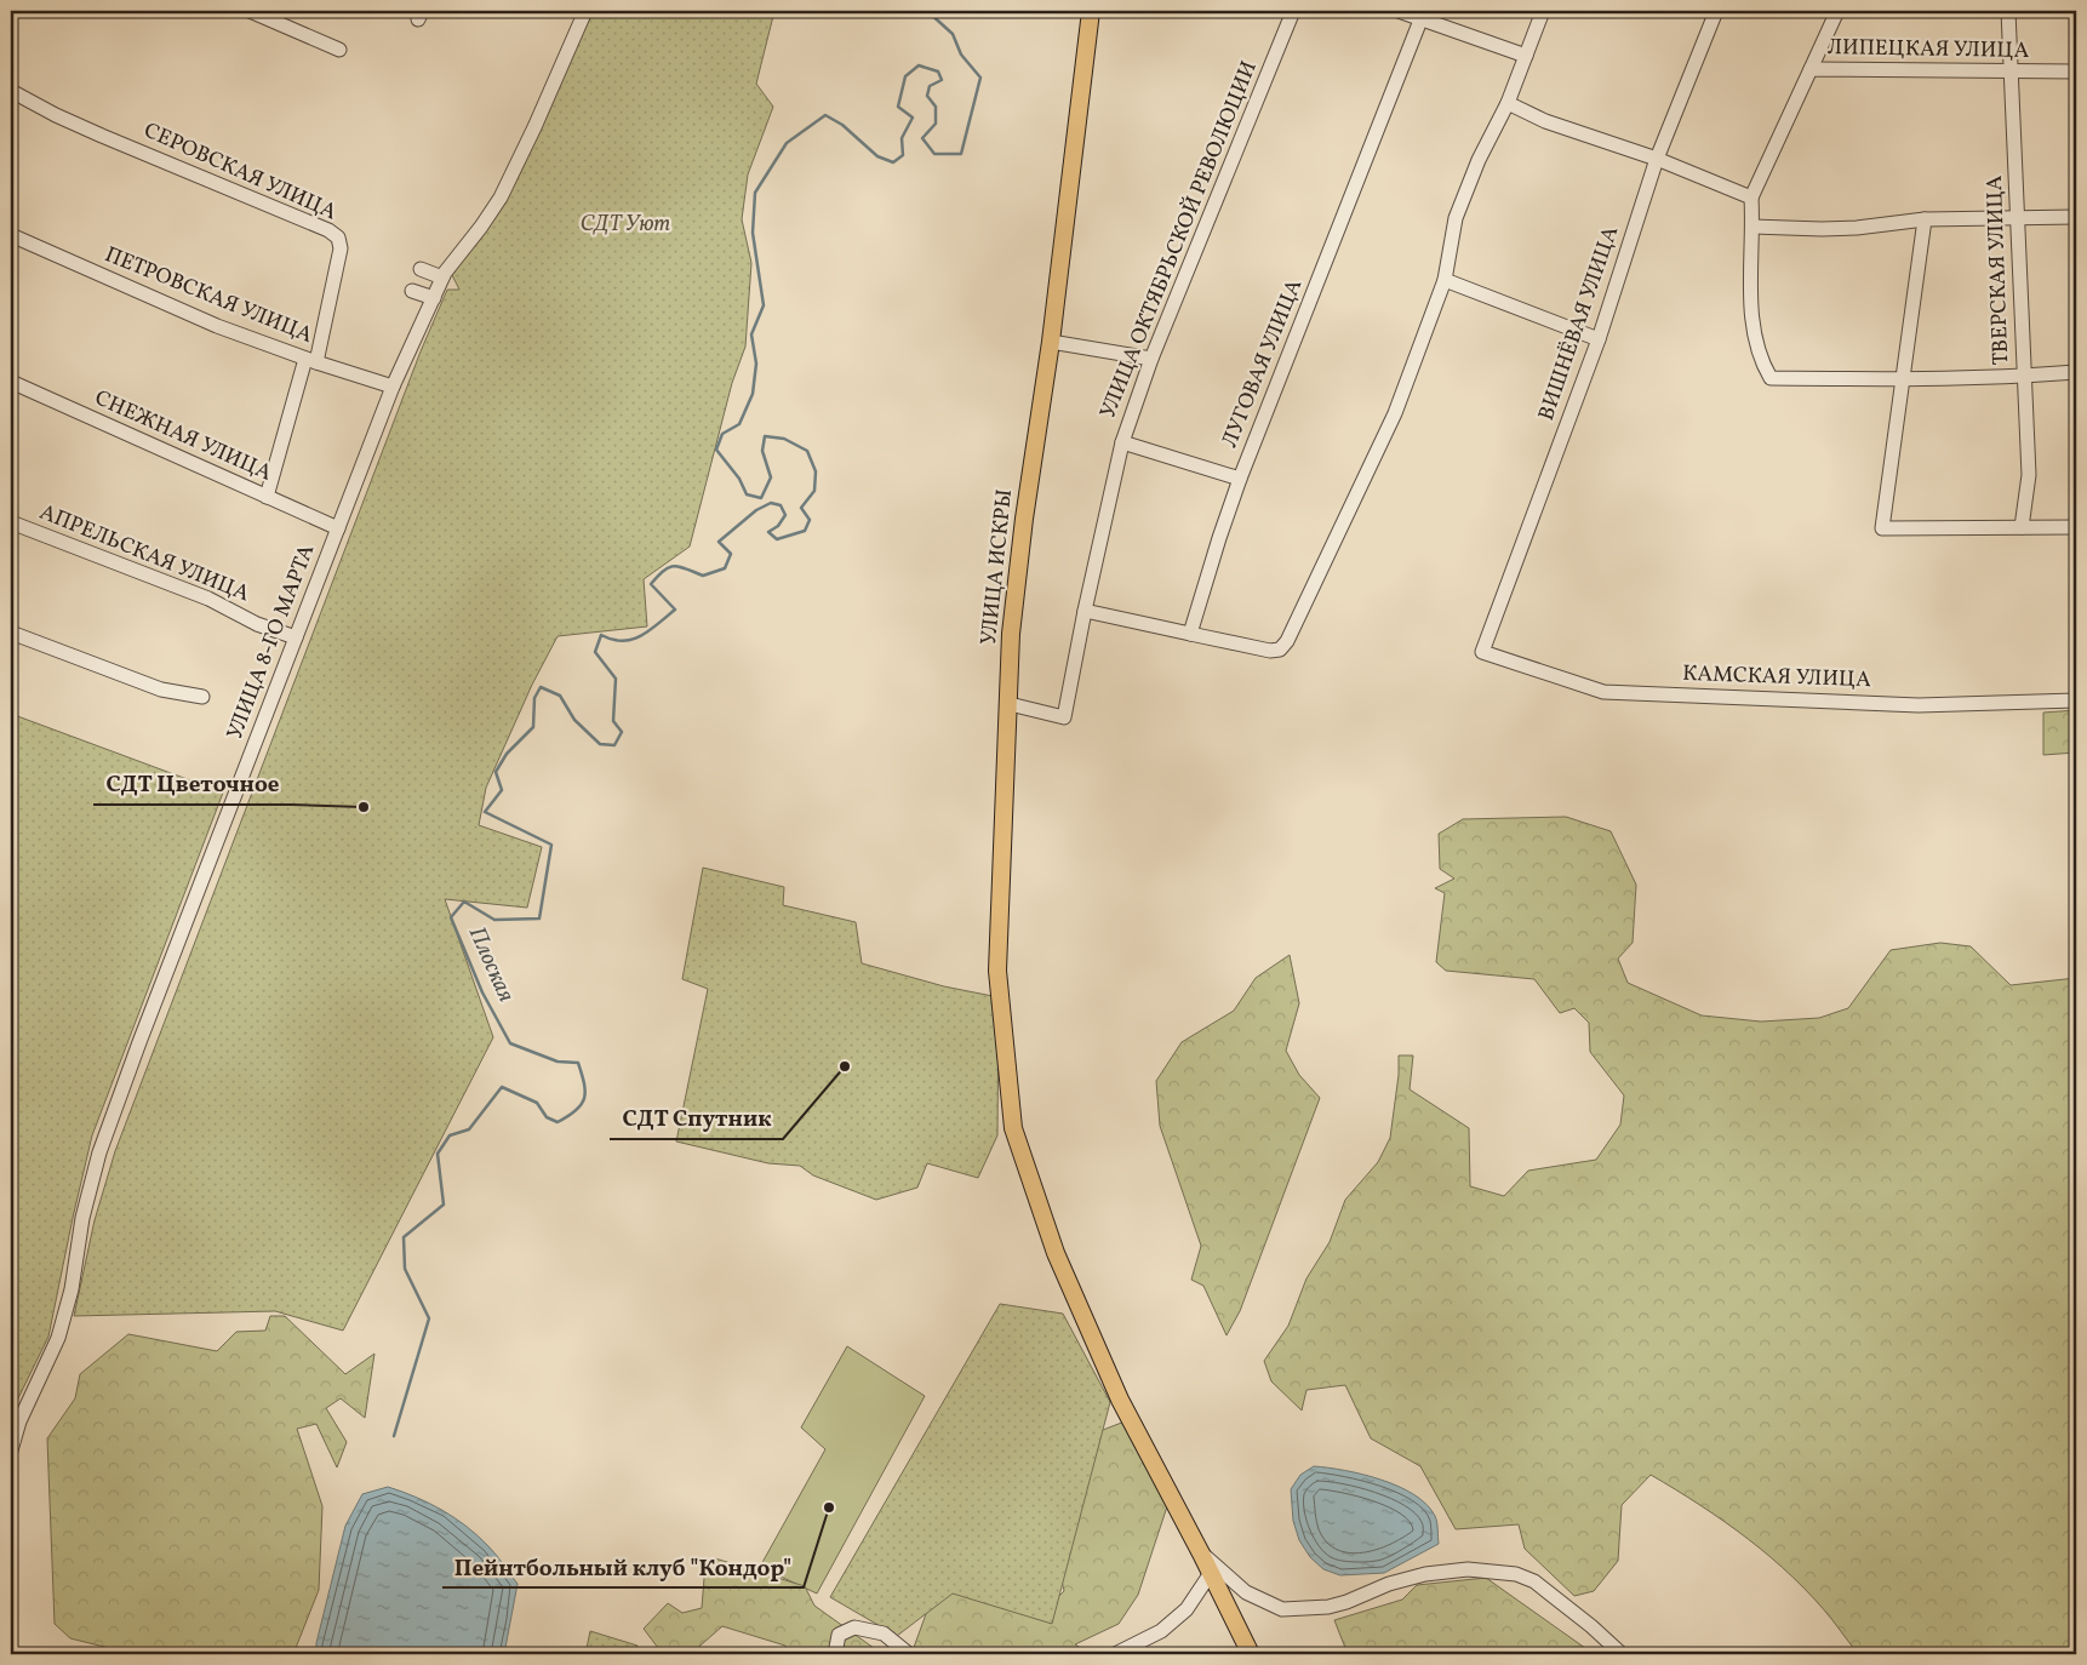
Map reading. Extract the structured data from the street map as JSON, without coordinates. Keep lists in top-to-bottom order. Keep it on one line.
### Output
{"streets":{"main road":["УЛИЦА ИСКРЫ"],"street":["ЛИПЕЦКАЯ УЛИЦА","СЕРОВСКАЯ УЛИЦА","УЛИЦА ОКТЯБРЬСКОЙ РЕВОЛЮЦИИ","ТВЕРСКАЯ УЛИЦА","ПЕТРОВСКАЯ УЛИЦА","ВИШНЁВАЯ УЛИЦА","ЛУГОВАЯ УЛИЦА","СНЕЖНАЯ УЛИЦА","АПРЕЛЬСКАЯ УЛИЦА","УЛИЦА 8-ГО МАРТА","КАМСКАЯ УЛИЦА"]},"crossings":[["ЛИПЕЦКАЯ УЛИЦА","ТВЕРСКАЯ УЛИЦА"],["СЕРОВСКАЯ УЛИЦА","ПЕТРОВСКАЯ УЛИЦА"],["УЛИЦА ОКТЯБРЬСКОЙ РЕВОЛЮЦИИ","УЛИЦА ИСКРЫ"],["ПЕТРОВСКАЯ УЛИЦА","УЛИЦА 8-ГО МАРТА"],["ВИШНЁВАЯ УЛИЦА","КАМСКАЯ УЛИЦА"],["СНЕЖНАЯ УЛИЦА","УЛИЦА 8-ГО МАРТА"],["АПРЕЛЬСКАЯ УЛИЦА","УЛИЦА 8-ГО МАРТА"]],"water":["Плоская"],"parks":["СДТ Уют"],"places":["СДТ Цветочное","СДТ Спутник","Пейнтбольный клуб \"Кондор\""]}
